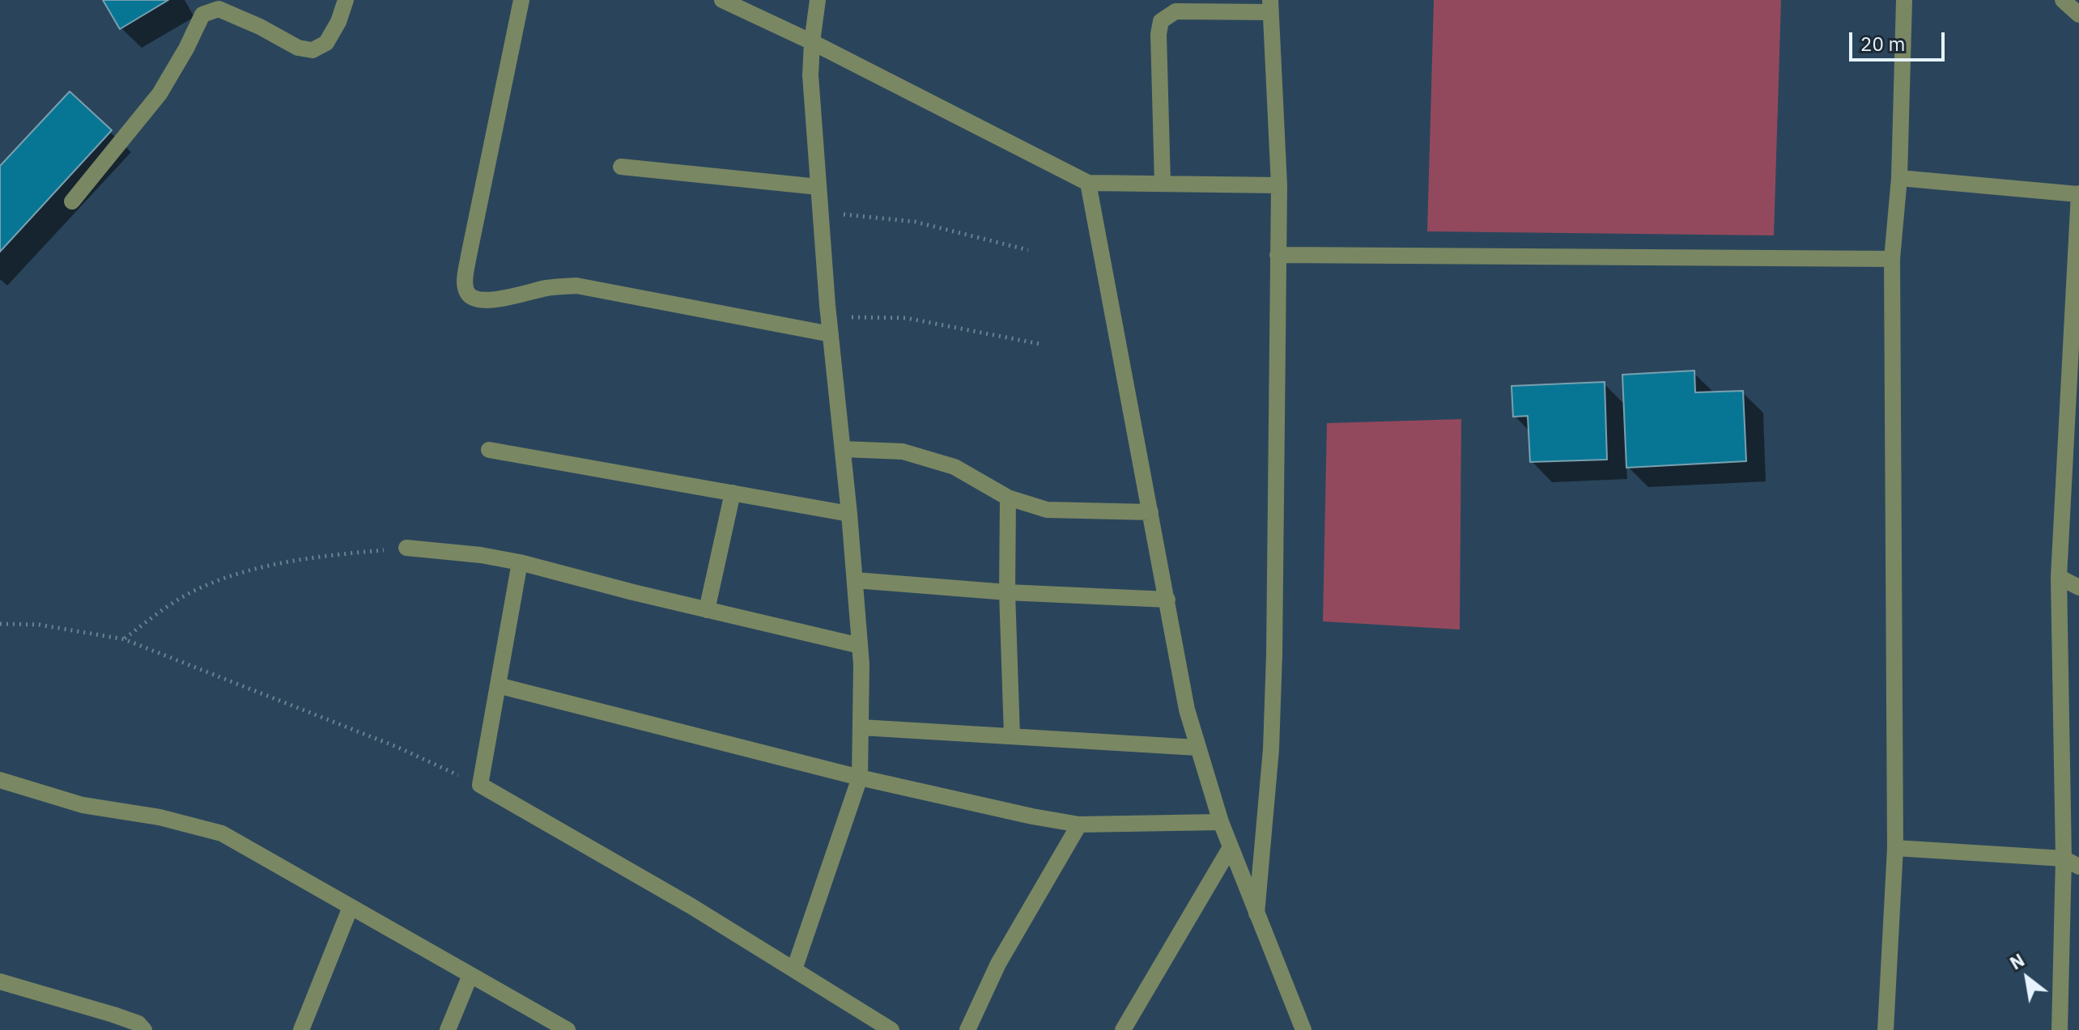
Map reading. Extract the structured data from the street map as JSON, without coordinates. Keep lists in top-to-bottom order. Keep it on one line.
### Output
{"scale_bar":"20 m","north":"top left"}
